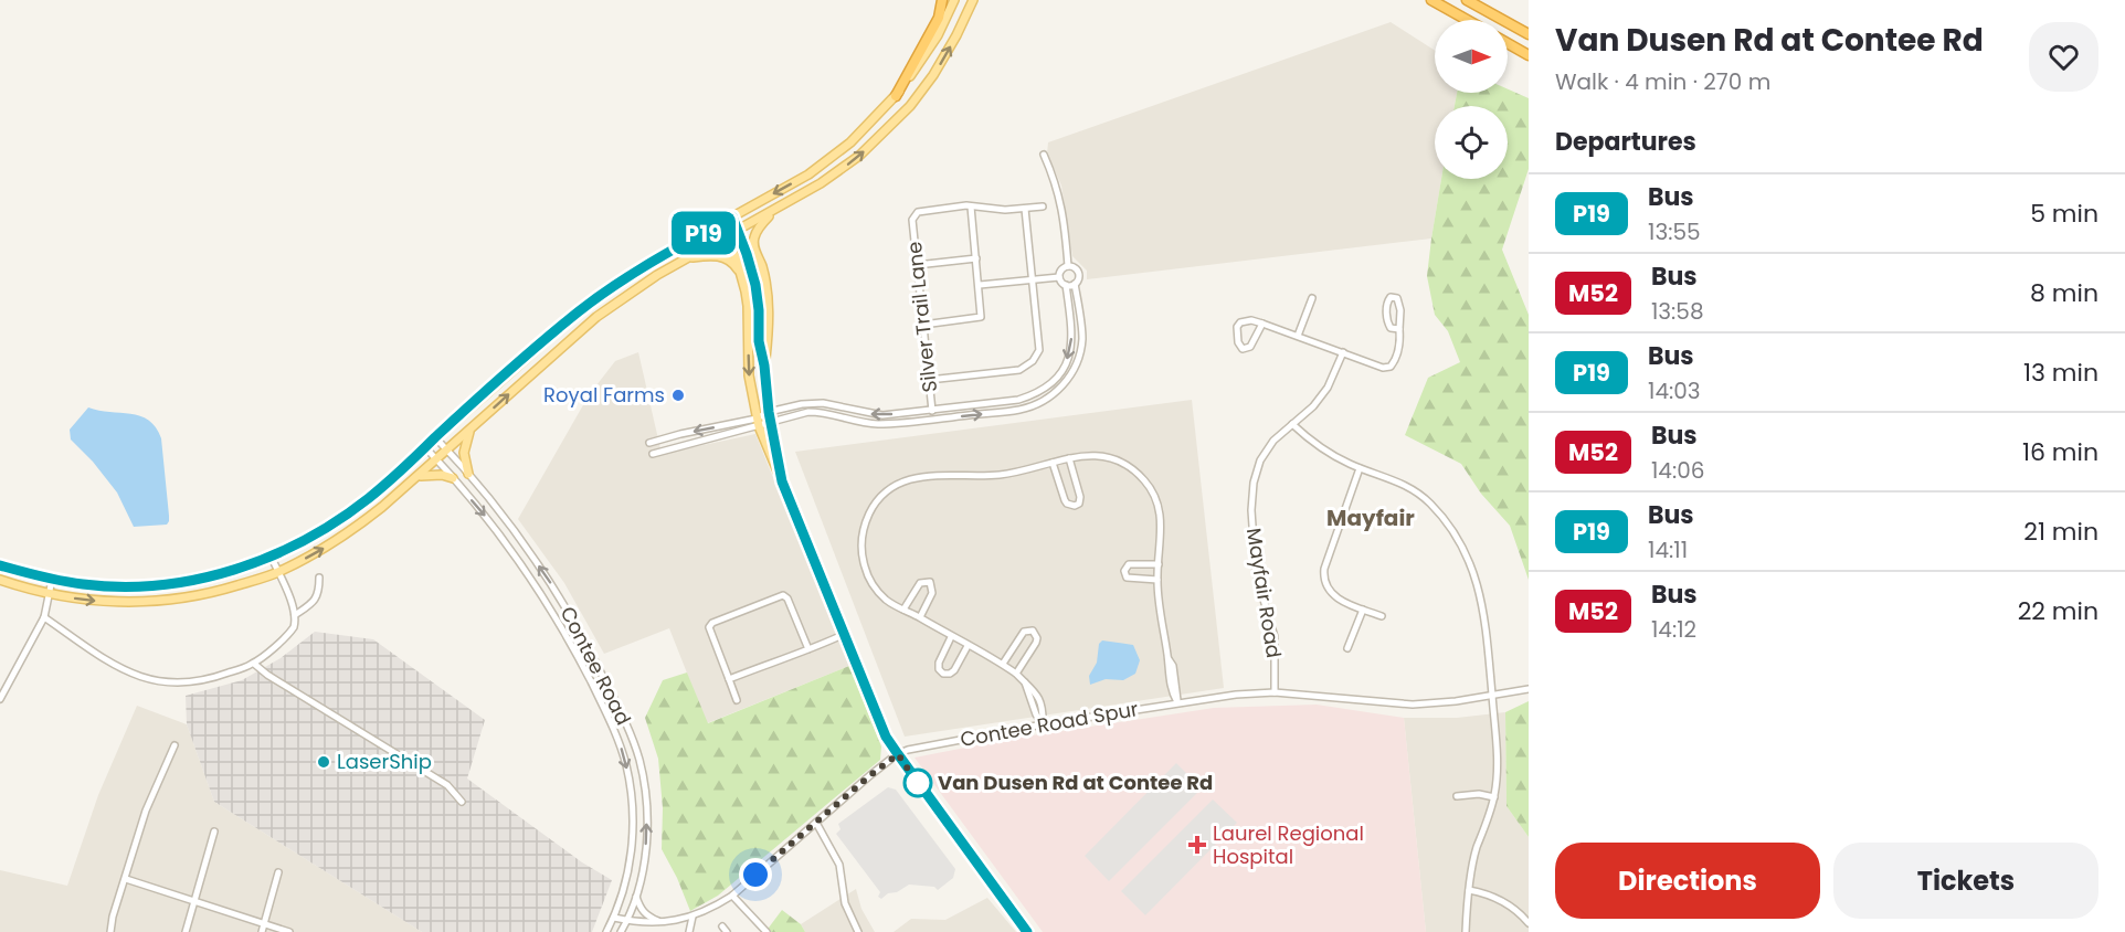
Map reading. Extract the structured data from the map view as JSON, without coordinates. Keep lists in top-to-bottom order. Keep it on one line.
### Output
{"streets":{"street":["Silver Trail Lane","Mayfair Road","Contee Road","Contee Road Spur"]},"crossings":[["Mayfair Road","Contee Road Spur"],["Contee Road","Contee Road Spur"]],"districts":["Mayfair"],"places":{"other":["Royal Farms","LaserShip","Van Dusen Rd at Contee Rd"],"health":["Laurel Regional Hospital"]},"lines":["bus line P19"],"north":"right","page":{"on_map":"P19","heading":[["Van Dusen Rd at Contee Rd","Walk · 4 min · 270 m"],"Departures"],"list":[{"mark":"P19","name":"Bus","note":"13:55","value":"5 min"},{"mark":"M52","name":"Bus","note":"13:58","value":"8 min"},{"mark":"P19","name":"Bus","note":"14:03","value":"13 min"},{"mark":"M52","name":"Bus","note":"14:06","value":"16 min"},{"mark":"P19","name":"Bus","note":"14:11","value":"21 min"},{"mark":"M52","name":"Bus","note":"14:12","value":"22 min"}],"buttons":["Directions","Tickets"]}}
